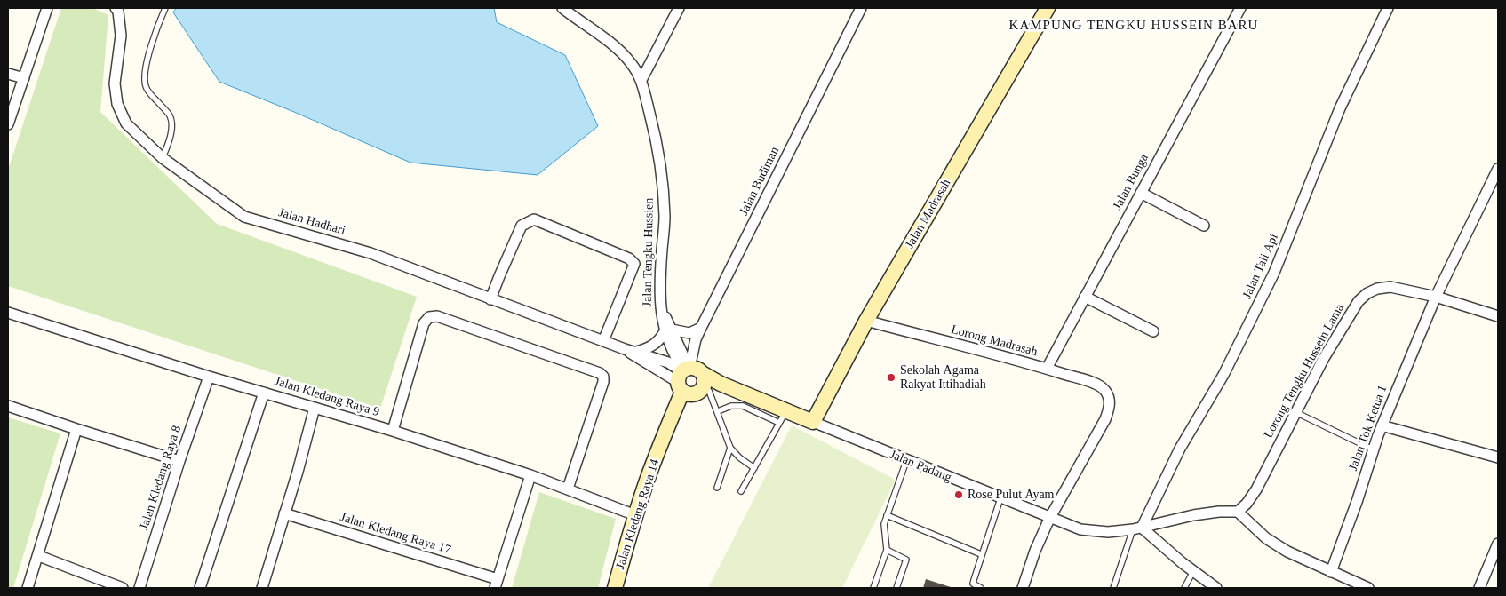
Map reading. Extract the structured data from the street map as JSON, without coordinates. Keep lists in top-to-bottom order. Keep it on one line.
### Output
{"streets":{"street":["Jalan Budiman","Jalan Bunga","Jalan Madrasah","Jalan Hadhari","Jalan Tengku Hussien","Jalan Tali Api","Lorong Madrasah","Lorong Tengku Hussein Lama","Jalan Kledang Raya 9","Jalan Tok Ketua 1","Jalan Padang","Jalan Kledang Raya 8","Jalan Kledang Raya 14","Jalan Kledang Raya 17"]},"crossings":[["Jalan Budiman","Jalan Hadhari"],["Jalan Budiman","Jalan Padang"],["Jalan Budiman","Jalan Kledang Raya 14"],["Jalan Bunga","Lorong Madrasah"],["Jalan Madrasah","Lorong Madrasah"],["Jalan Madrasah","Jalan Padang"],["Jalan Hadhari","Jalan Padang"],["Jalan Hadhari","Jalan Kledang Raya 14"],["Jalan Tali Api","Jalan Padang"],["Lorong Madrasah","Jalan Padang"],["Lorong Tengku Hussein Lama","Jalan Tok Ketua 1"],["Lorong Tengku Hussein Lama","Jalan Padang"],["Jalan Kledang Raya 9","Jalan Kledang Raya 8"],["Jalan Kledang Raya 9","Jalan Kledang Raya 14"],["Jalan Padang","Jalan Kledang Raya 14"]],"districts":["KAMPUNG TENGKU HUSSEIN BARU"],"places":["Sekolah Agama Rakyat Ittihadiah","Rose Pulut Ayam"]}
